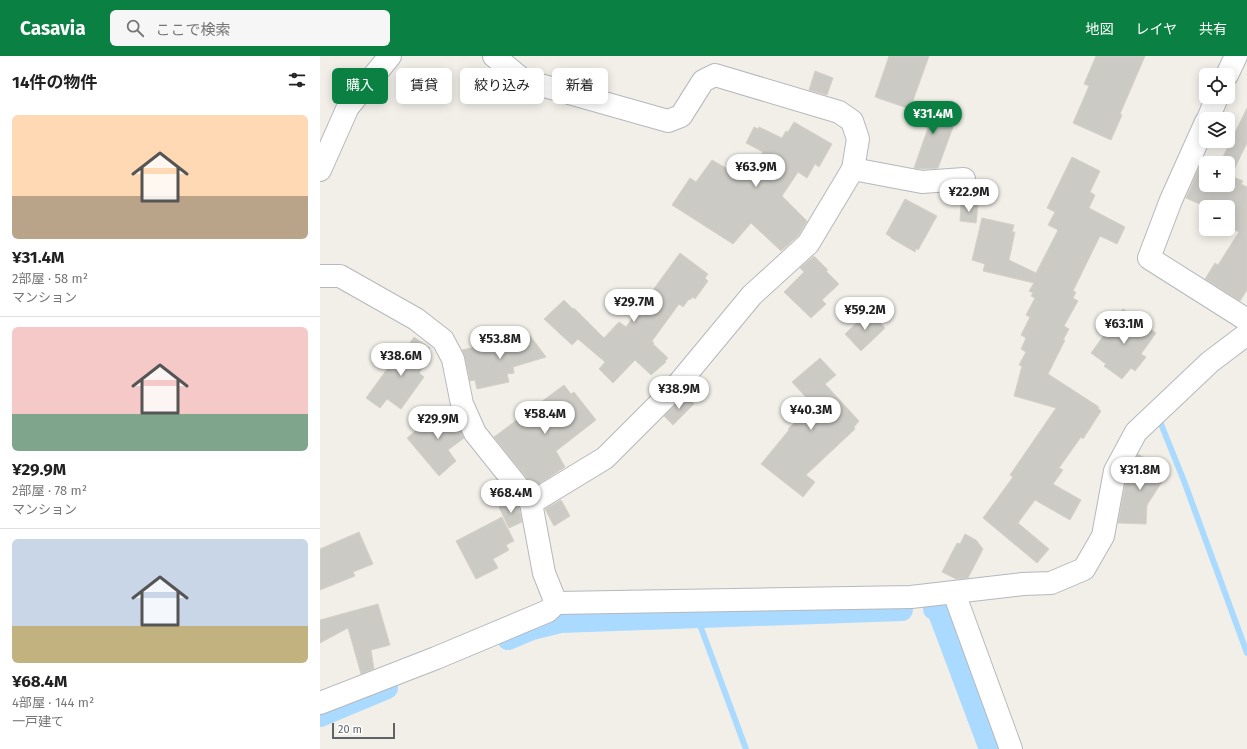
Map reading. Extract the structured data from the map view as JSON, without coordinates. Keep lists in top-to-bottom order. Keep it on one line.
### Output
{"scale_bar":"20 m","page":{"header":"Casavia","search":"ここで検索","nav":["地図","レイヤ","共有"],"heading":"14件の物件","map_buttons":["+","−"],"chip":["購入","賃貸","絞り込み","新着"],"price":["¥31.4M","¥63.9M","¥22.9M","¥29.7M","¥59.2M","¥63.1M","¥53.8M","¥38.6M","¥38.9M","¥40.3M","¥58.4M","¥29.9M","¥31.8M","¥68.4M"],"list":[{"name":"¥31.4M","note":"2部屋 · 58 m² · マンション"},{"name":"¥29.9M","note":"2部屋 · 78 m² · マンション"},{"name":"¥68.4M","note":"4部屋 · 144 m² · 一戸建て"}],"scale":"20 m"}}
